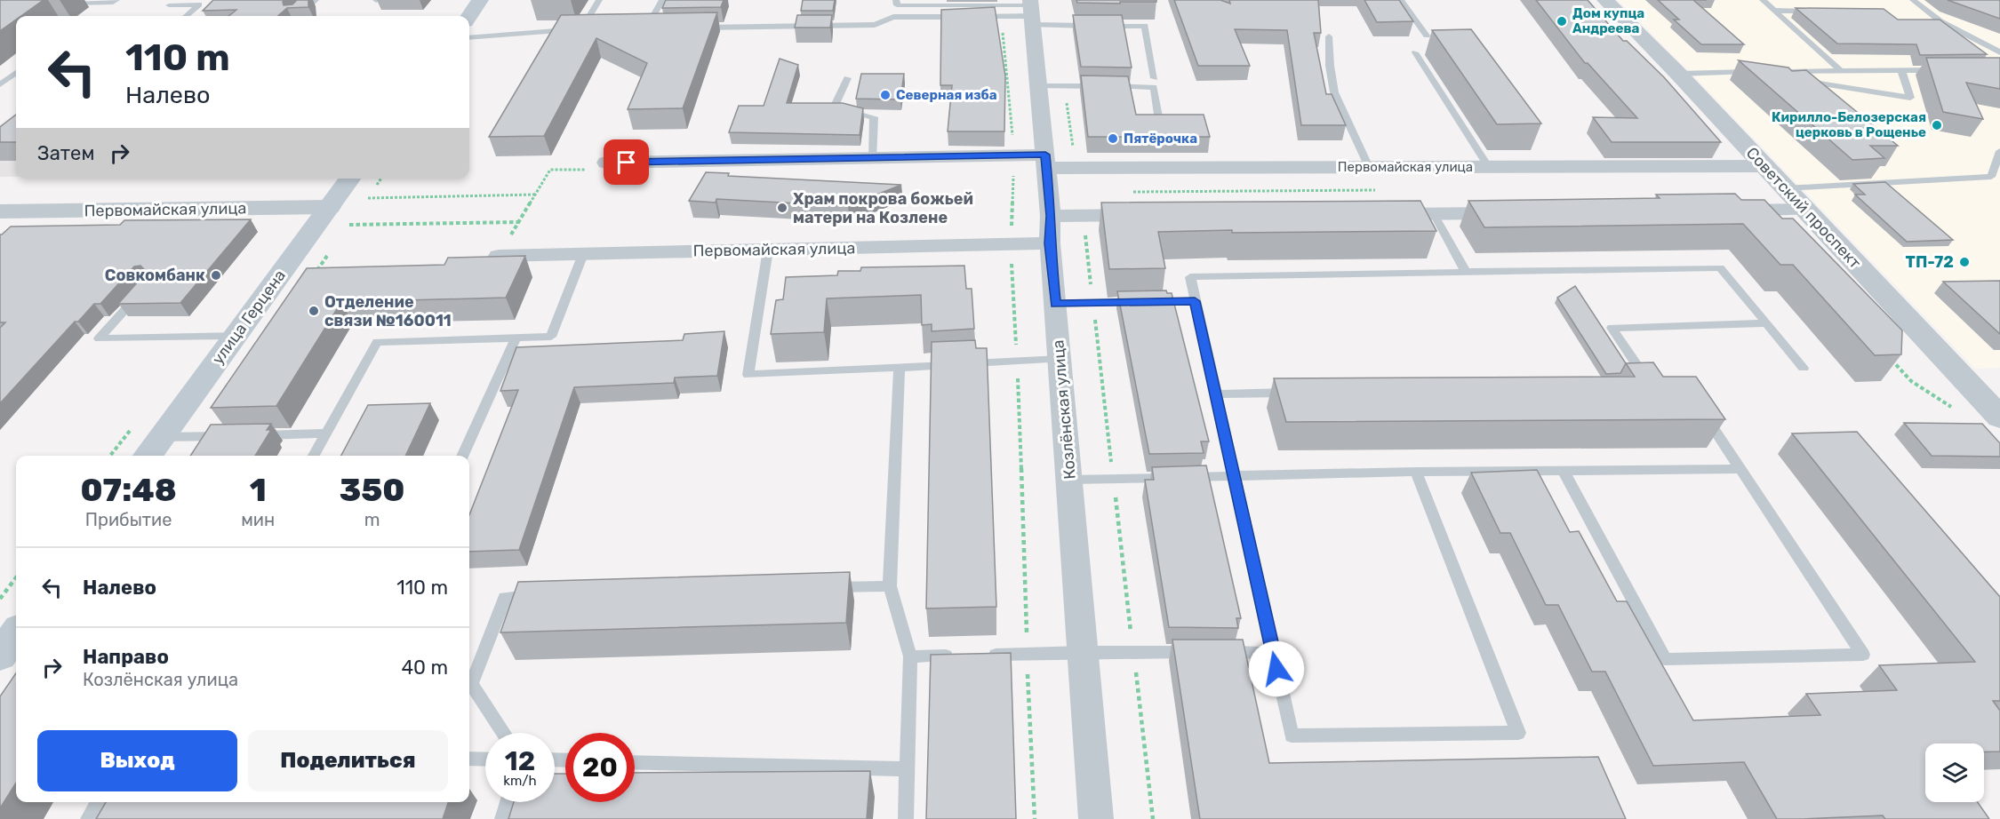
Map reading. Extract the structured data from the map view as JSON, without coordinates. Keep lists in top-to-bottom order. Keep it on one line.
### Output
{"streets":{"main road":["улица Герцена"],"street":["Первомайская улица","Советский проспект","Козлёнская улица"]},"crossings":[["Первомайская улица","Советский проспект"],["Первомайская улица","улица Герцена"],["Первомайская улица","Козлёнская улица"]],"places":["Дом купца Андреева","Северная изба","Кирилло-Белозерская церковь в Рощенье","Пятёрочка","Храм покрова божьей матери на Козлене","ТП-72","Совкомбанк","Отделение связи №160011"],"page":{"turn":["110 m","Налево"],"then":"Затем","eta":["07:48","Прибытие","1","мин","350","m"],"list":[{"name":"Налево","value":"110 m"},{"name":"Направо","note":"Козлёнская улица","value":"40 m"}],"buttons":["Выход","Поделиться"],"speed":"12 km/h","limit":"20"}}
